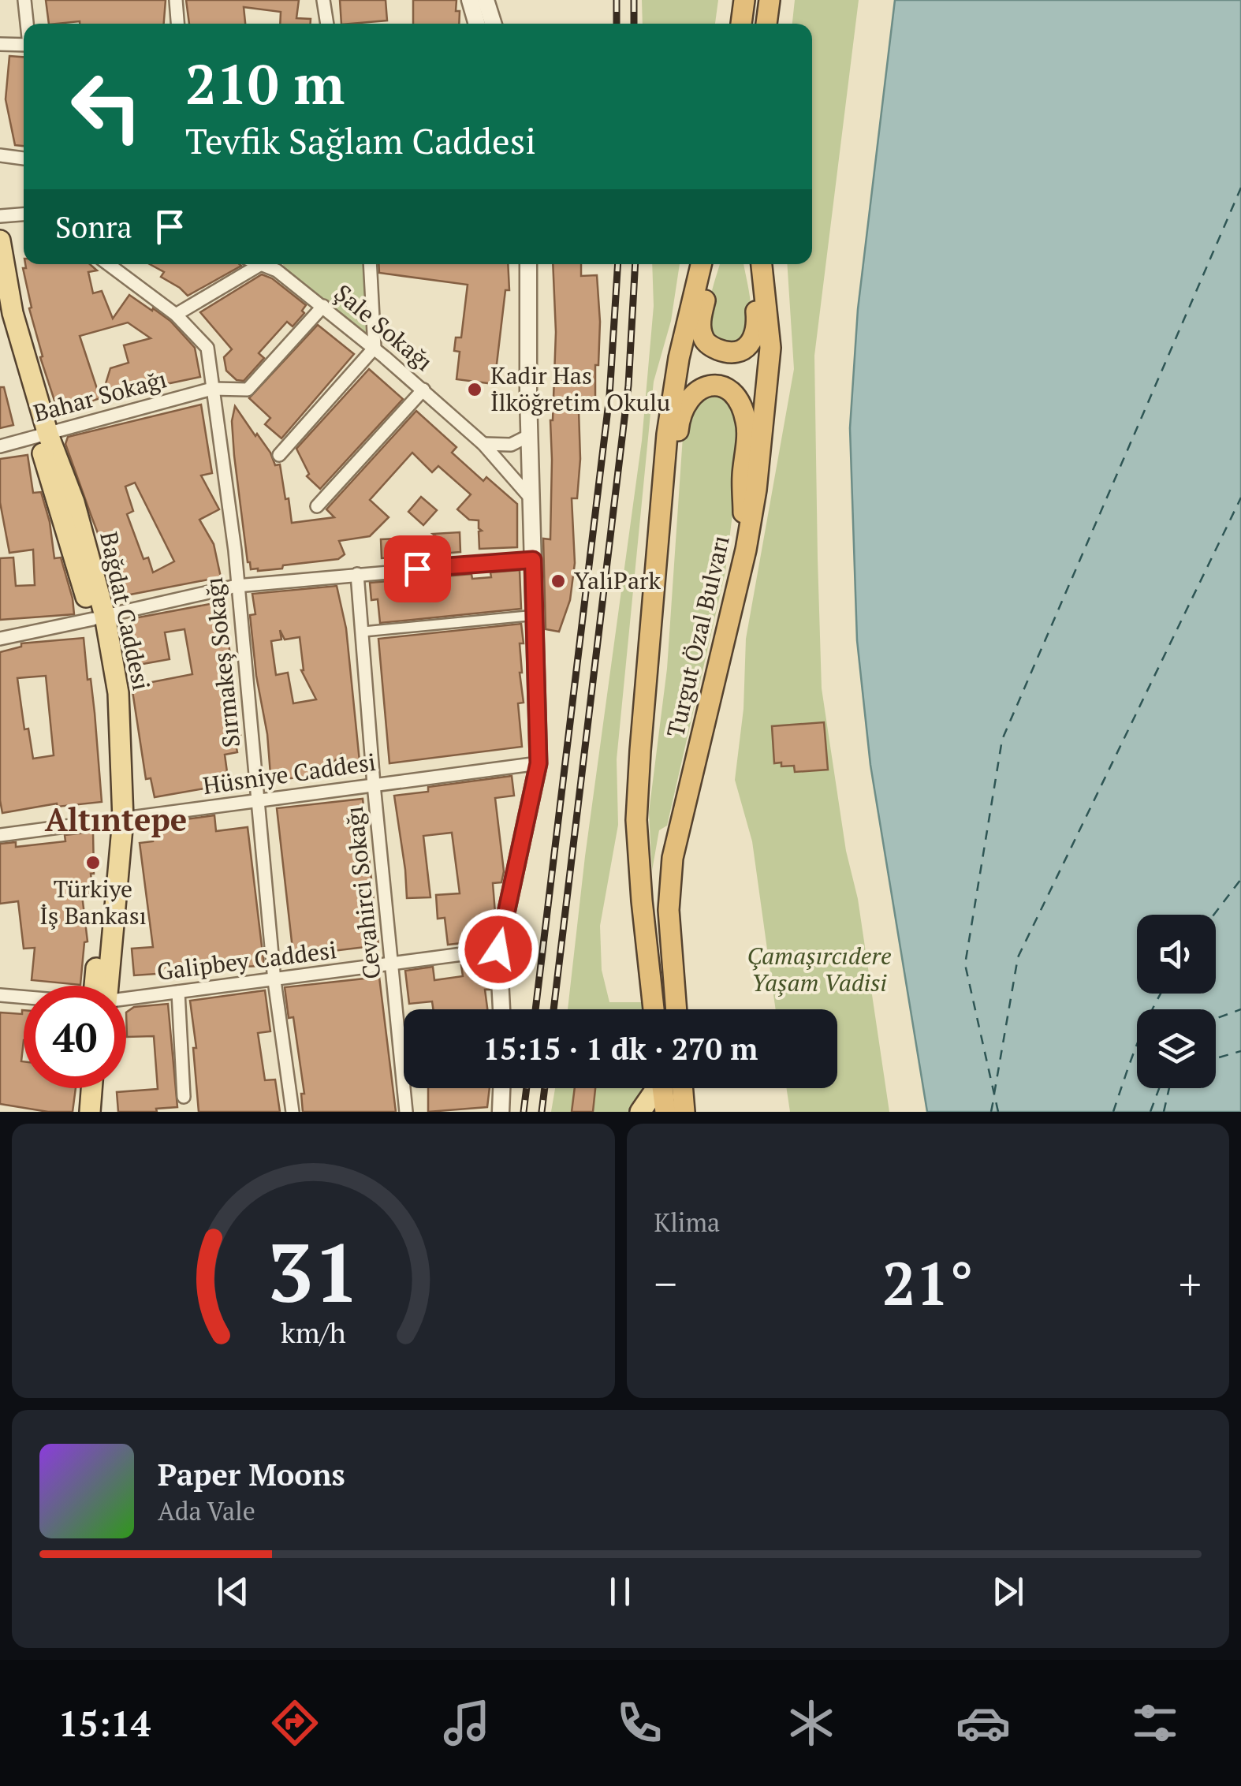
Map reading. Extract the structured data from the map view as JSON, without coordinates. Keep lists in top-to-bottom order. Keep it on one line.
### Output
{"streets":{"highway":["Turgut Özal Bulvarı"],"main road":["Bağdat Caddesi"],"street":["Şale Sokağı","Bahar Sokağı","Sırmakeş Sokağı","Hüsniye Caddesi","Cevahirci Sokağı","Galipbey Caddesi"]},"crossings":[["Şale Sokağı","Bahar Sokağı"],["Bahar Sokağı","Bağdat Caddesi"],["Bahar Sokağı","Sırmakeş Sokağı"],["Bağdat Caddesi","Hüsniye Caddesi"],["Sırmakeş Sokağı","Hüsniye Caddesi"],["Sırmakeş Sokağı","Galipbey Caddesi"],["Hüsniye Caddesi","Cevahirci Sokağı"],["Cevahirci Sokağı","Galipbey Caddesi"]],"districts":["Altıntepe"],"parks":["Çamaşırcıdere Yaşam Vadisi"],"places":["Kadir Has İlköğretim Okulu","YalıPark","Türkiye İş Bankası"],"page":{"turn":["210 m","Tevfik Sağlam Caddesi"],"then":"Sonra","limit":"40","trip":"15:15 · 1 dk · 270 m","tile":"Klima","heat":["−","21°","+"],"song":["Paper Moons","Ada Vale"],"tabs":"15:14","gauge":["31","km/h"]}}
